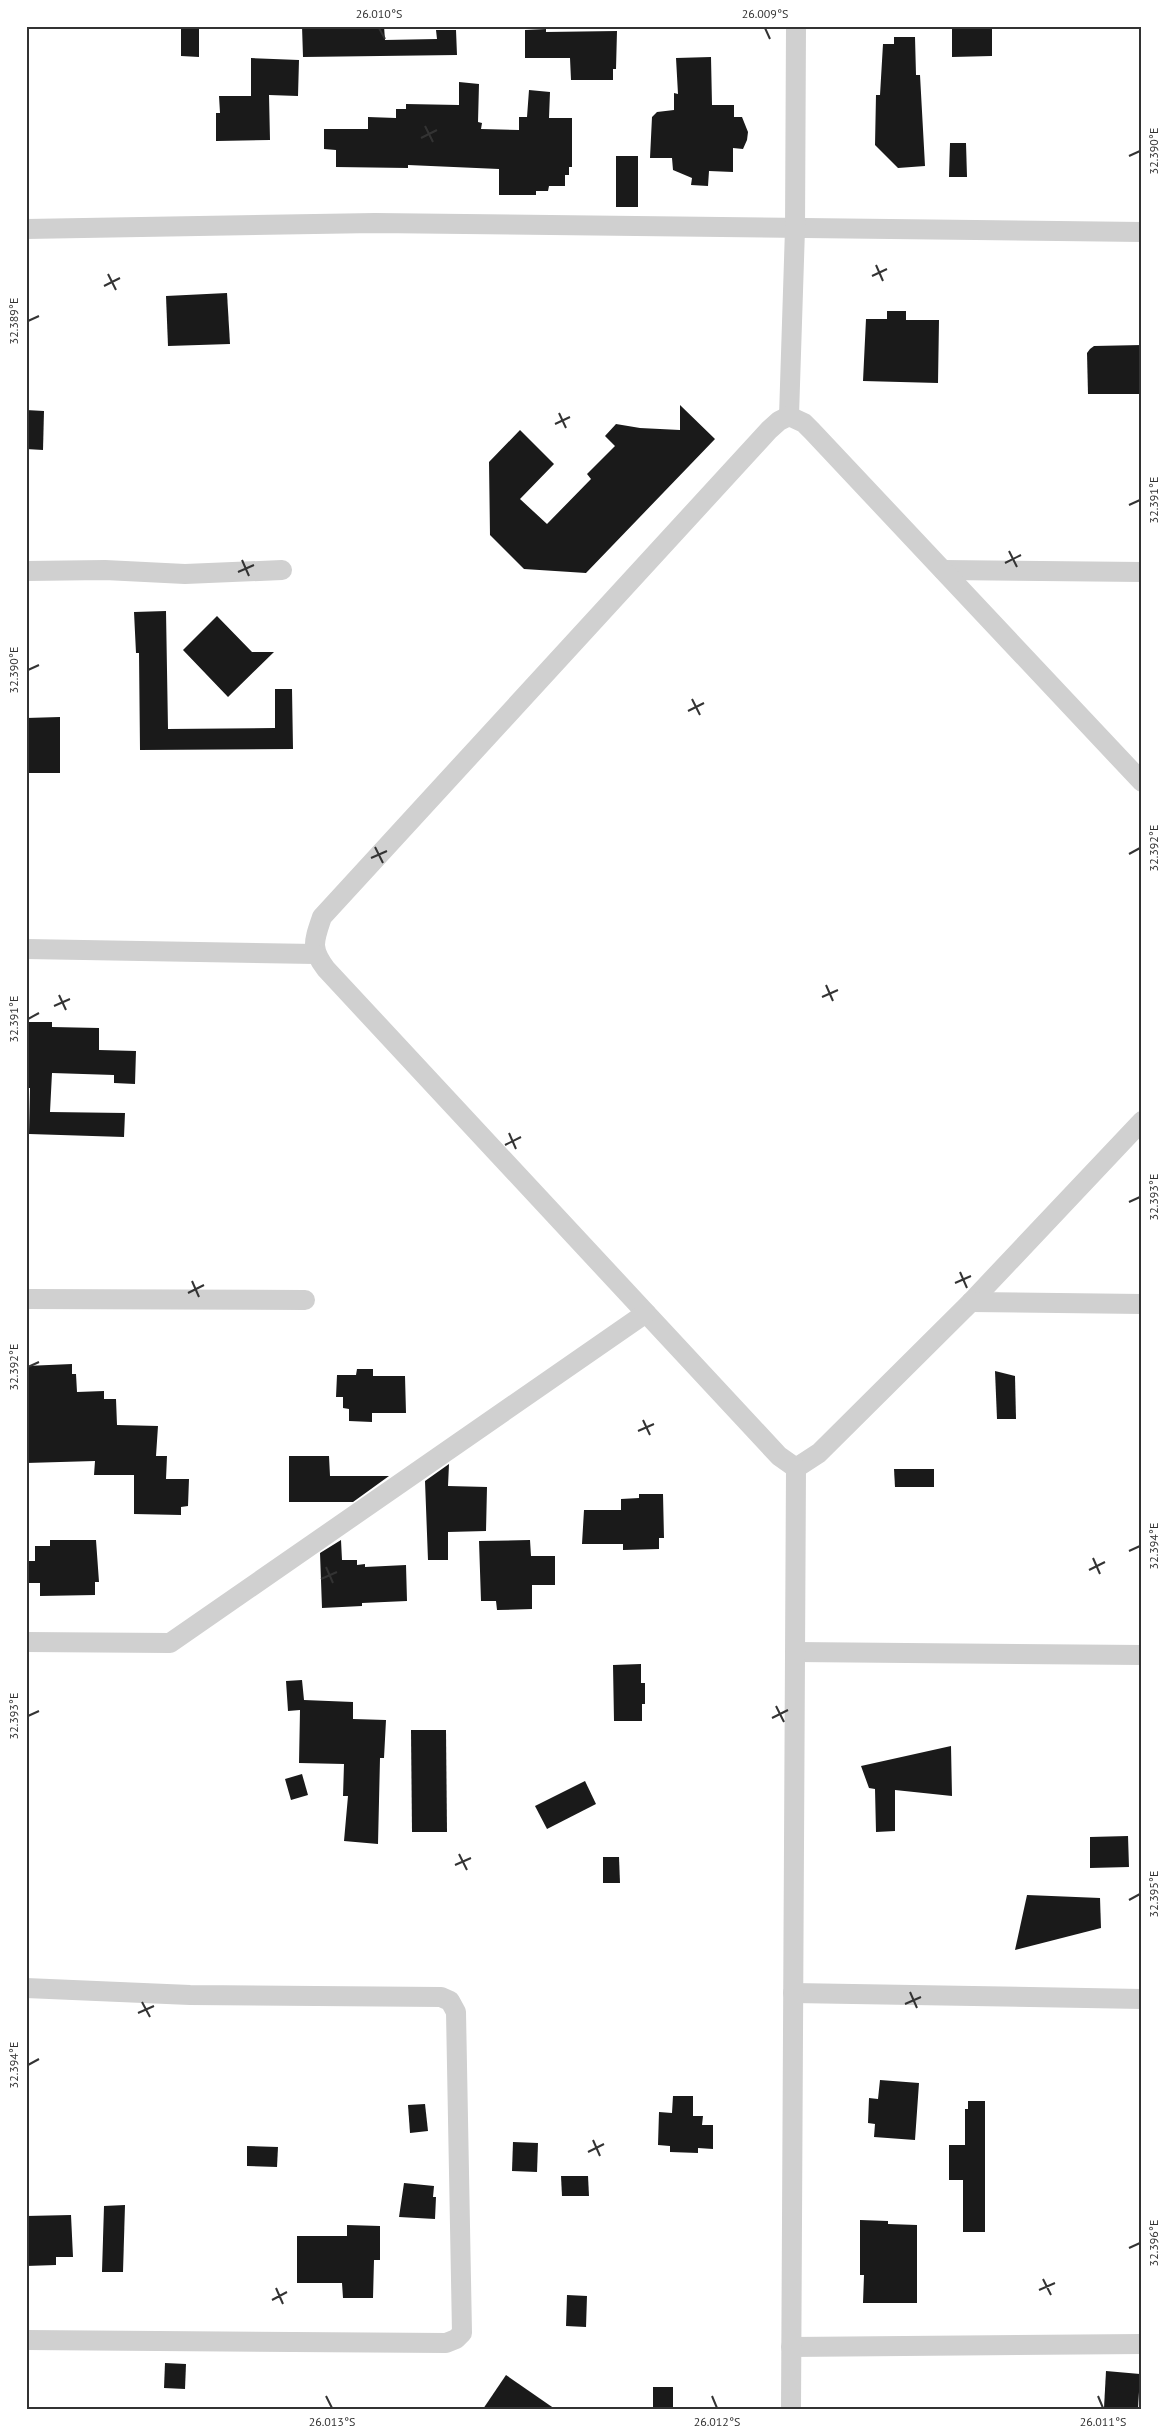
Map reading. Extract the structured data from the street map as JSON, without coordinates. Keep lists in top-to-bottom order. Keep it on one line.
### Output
{"coordinates":["26.010°S","26.009°S","32.390°E","32.389°E","32.391°E","32.392°E","32.393°E","32.394°E","32.395°E","32.396°E","26.013°S","26.012°S","26.011°S"]}
